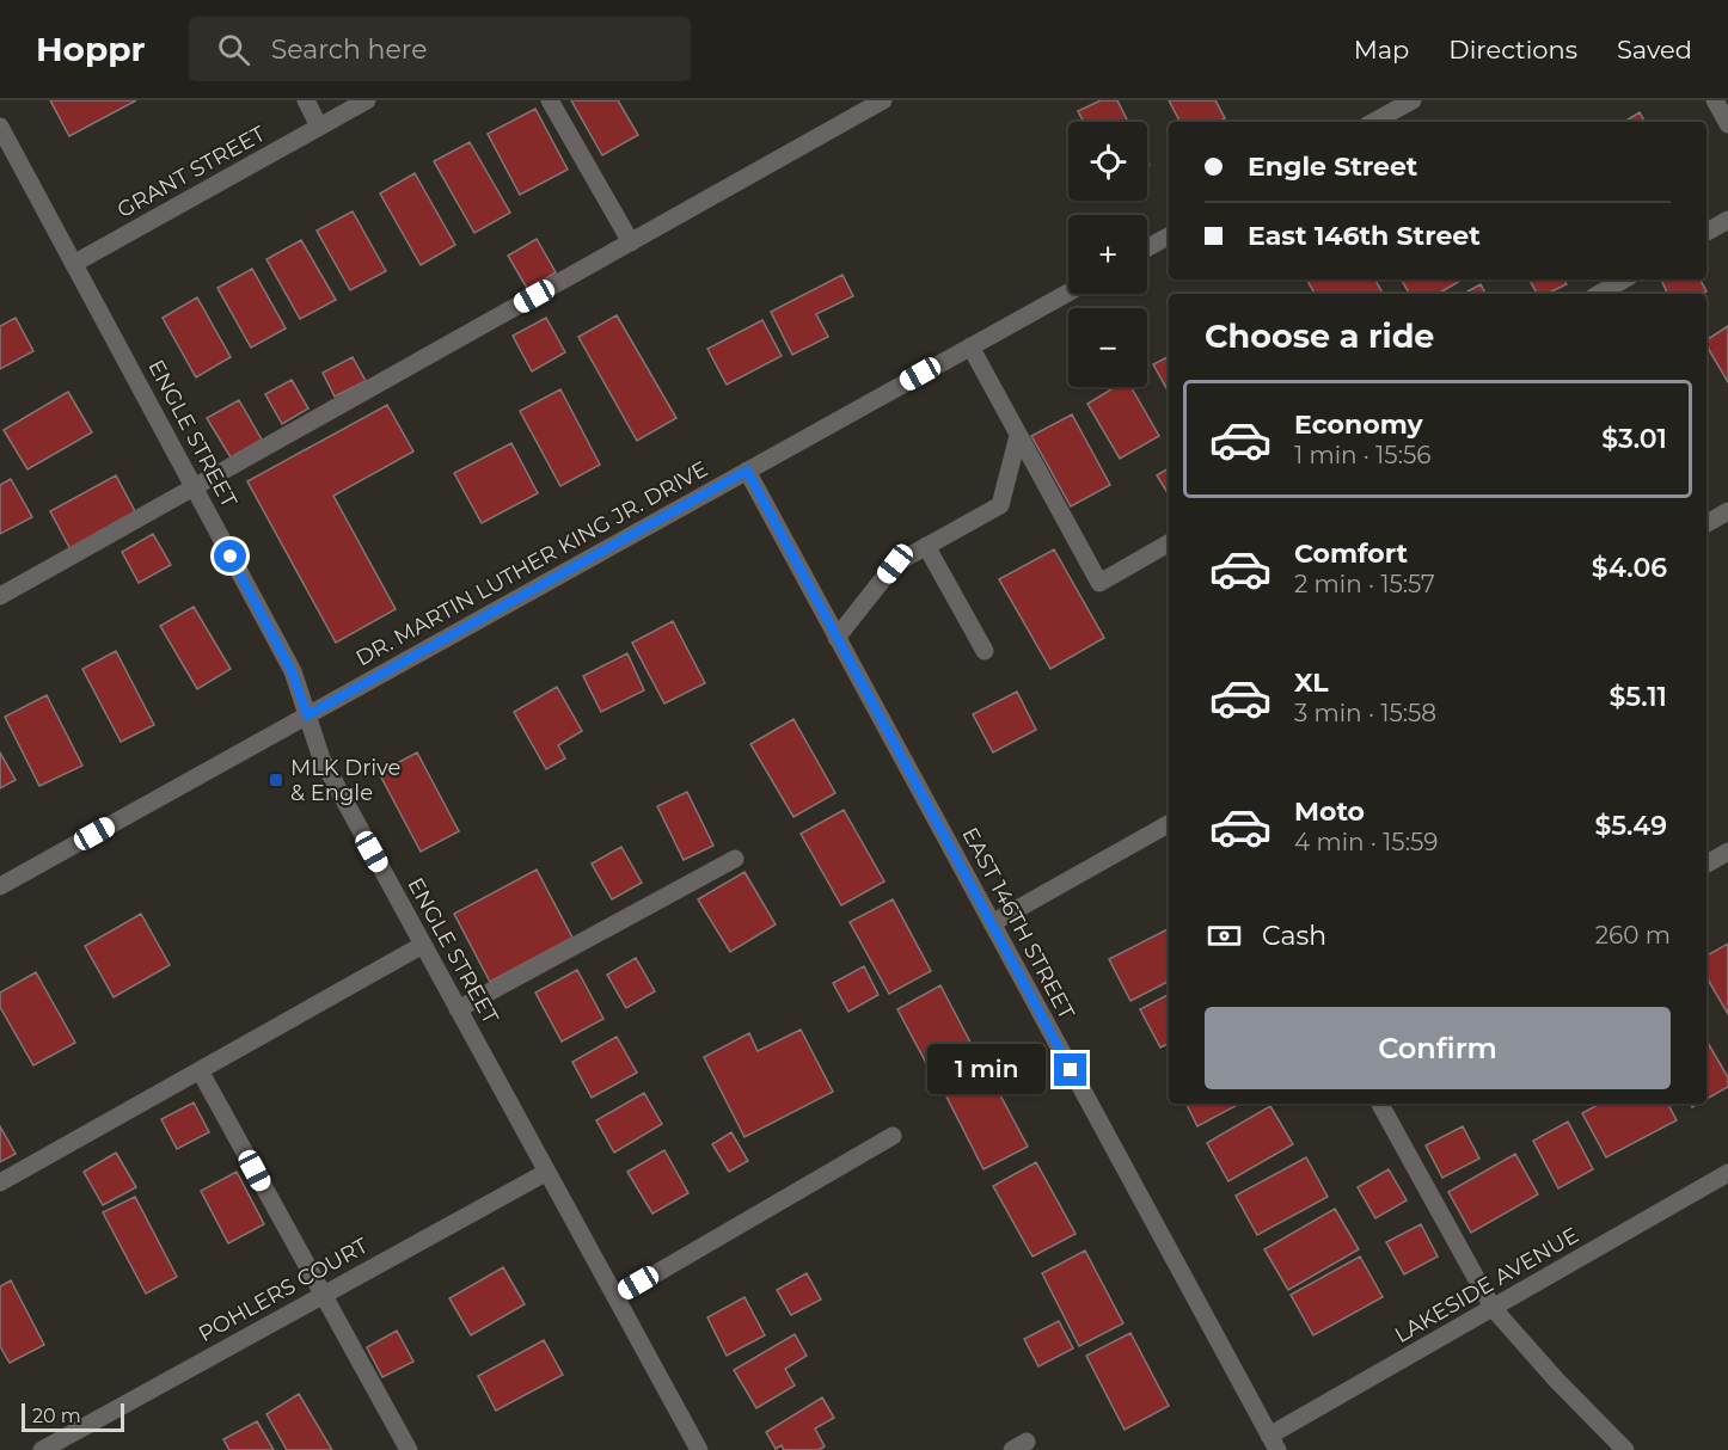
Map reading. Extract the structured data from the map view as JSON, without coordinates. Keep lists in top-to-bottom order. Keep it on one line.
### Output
{"streets":{"street":["GRANT STREET","ENGLE STREET","DR. MARTIN LUTHER KING JR. DRIVE","EAST 146TH STREET","LAKESIDE AVENUE","POHLERS COURT"]},"crossings":[["GRANT STREET","ENGLE STREET"],["ENGLE STREET","DR. MARTIN LUTHER KING JR. DRIVE"],["ENGLE STREET","POHLERS COURT"],["DR. MARTIN LUTHER KING JR. DRIVE","EAST 146TH STREET"],["EAST 146TH STREET","LAKESIDE AVENUE"]],"places":{"transit":["MLK Drive & Engle"]},"scale_bar":"20 m","page":{"header":"Hoppr","search":"Search here","nav":["Map","Directions","Saved"],"map_buttons":["+","−"],"banner":["Engle Street","East 146th Street"],"heading":"Choose a ride","list":[{"name":"Economy","note":"1 min · 15:56","value":"$3.01"},{"name":"Comfort","note":"2 min · 15:57","value":"$4.06"},{"name":"XL","note":"3 min · 15:58","value":"$5.11"},{"name":"Moto","note":"4 min · 15:59","value":"$5.49"}],"pay":["Cash","260 m"],"buttons":"Confirm","bubble":"1 min","scale":"20 m"}}
